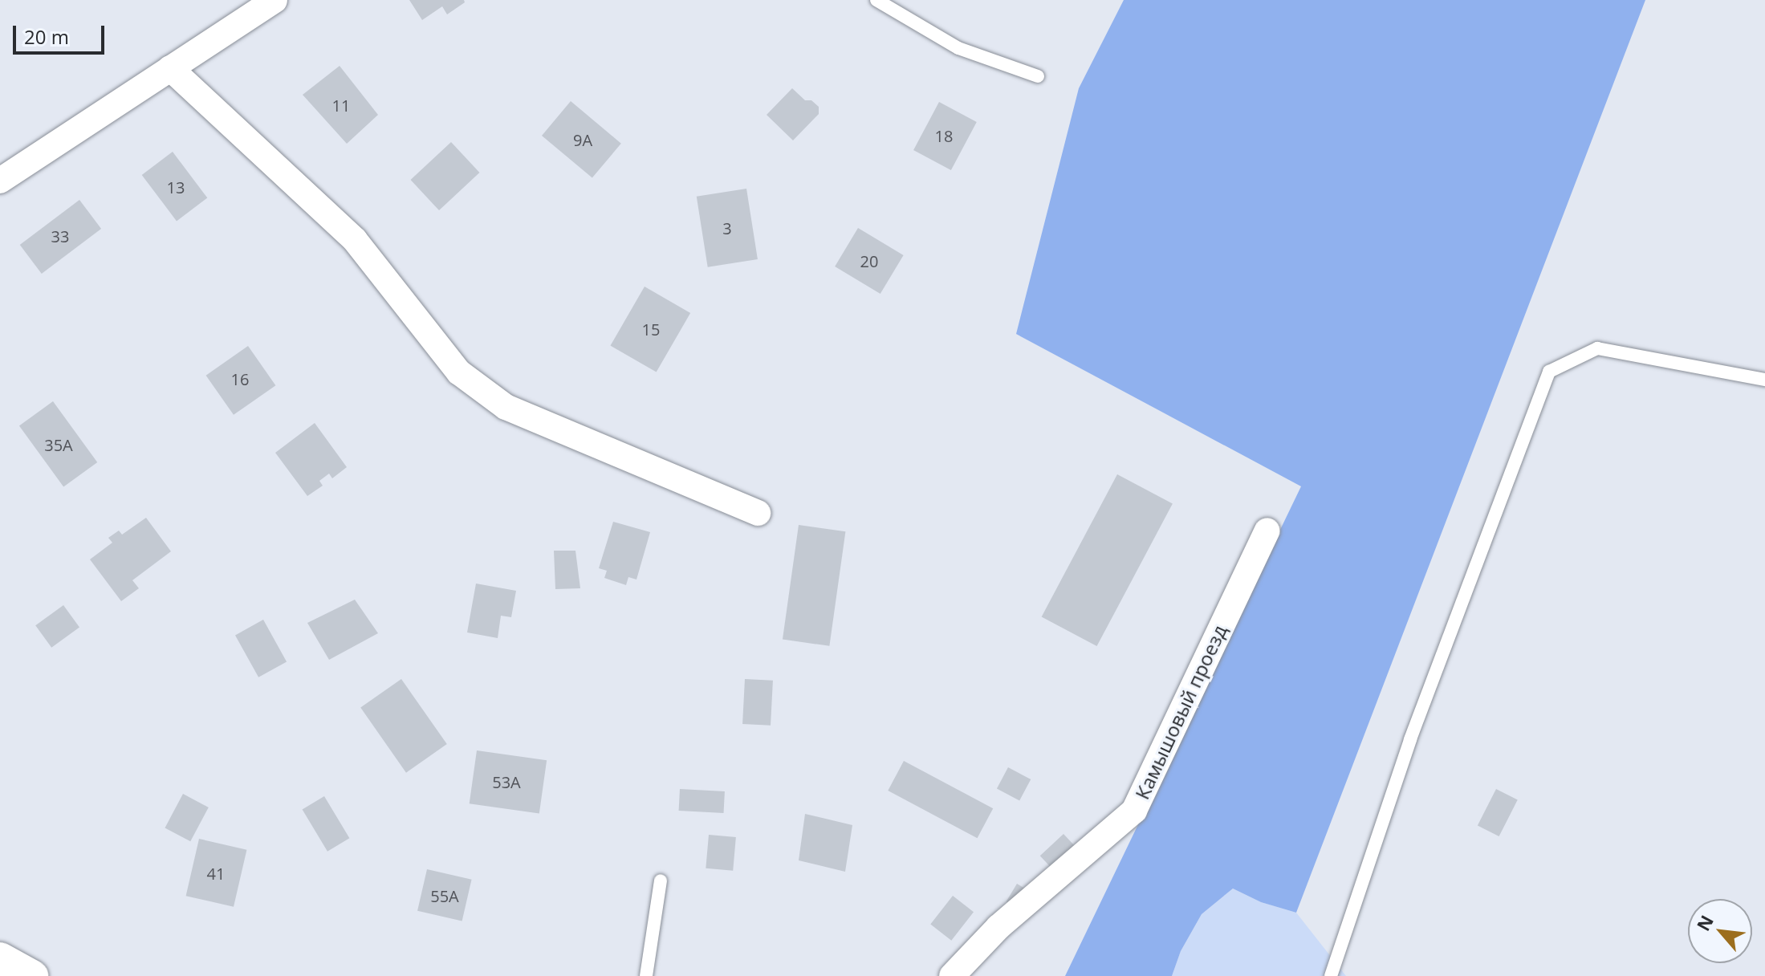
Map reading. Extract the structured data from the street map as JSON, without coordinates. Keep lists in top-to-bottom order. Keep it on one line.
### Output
{"streets":{"street":["Камышовый проезд"]},"house_numbers":["11","18","9А","13","3","33","20","15","16","35А","53А","41","55А"],"scale_bar":"20 m","north":"top left"}
